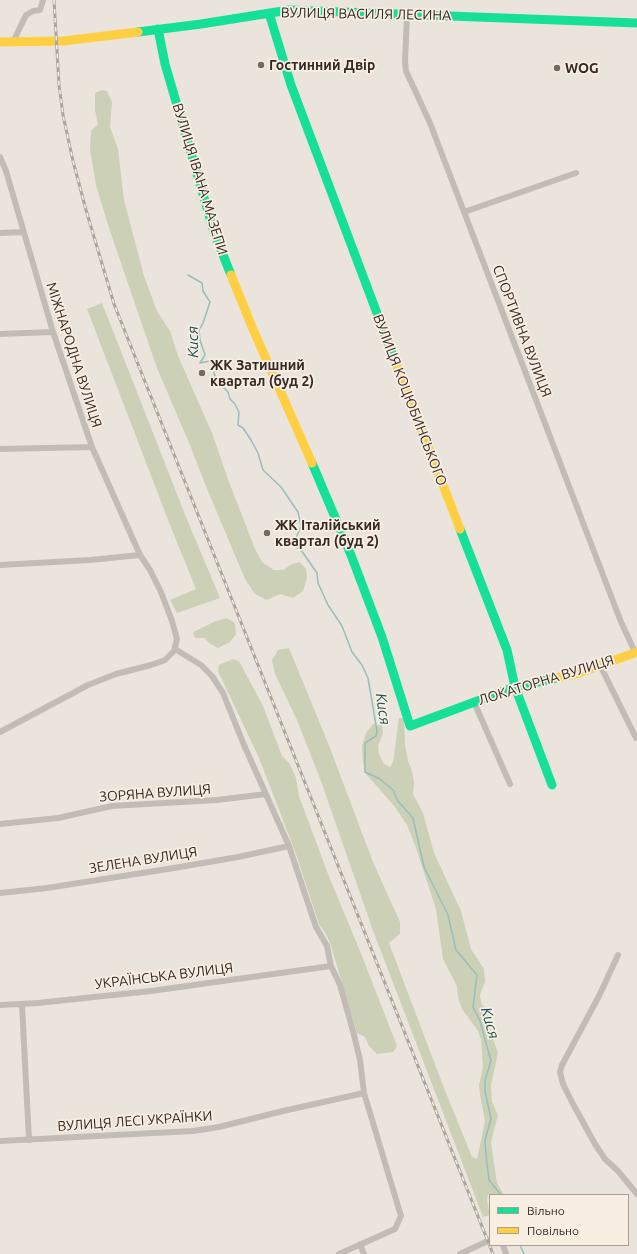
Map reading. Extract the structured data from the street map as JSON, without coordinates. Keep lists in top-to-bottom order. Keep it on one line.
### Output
{"streets":{"street":["ВУЛИЦЯ ВАСИЛЯ ЛЕСИНА","ВУЛИЦЯ ІВАНА МАЗЕПИ","СПОРТИВНА ВУЛИЦЯ","МІЖНАРОДНА ВУЛИЦЯ","ВУЛИЦЯ КОЦЮБИНСЬКОГО","ЛОКАТОРНА ВУЛИЦЯ","ЗОРЯНА ВУЛИЦЯ","ЗЕЛЕНА ВУЛИЦЯ","УКРАЇНСЬКА ВУЛИЦЯ","ВУЛИЦЯ ЛЕСІ УКРАЇНКИ"]},"crossings":[["ВУЛИЦЯ ВАСИЛЯ ЛЕСИНА","ВУЛИЦЯ ІВАНА МАЗЕПИ"],["ВУЛИЦЯ ВАСИЛЯ ЛЕСИНА","СПОРТИВНА ВУЛИЦЯ"],["ВУЛИЦЯ ВАСИЛЯ ЛЕСИНА","ВУЛИЦЯ КОЦЮБИНСЬКОГО"],["ВУЛИЦЯ ІВАНА МАЗЕПИ","ЛОКАТОРНА ВУЛИЦЯ"],["СПОРТИВНА ВУЛИЦЯ","ЛОКАТОРНА ВУЛИЦЯ"],["ВУЛИЦЯ КОЦЮБИНСЬКОГО","ЛОКАТОРНА ВУЛИЦЯ"]],"water":["Кися"],"places":["Гостинний Двір","WOG","ЖК Затишний квартал (буд 2)","ЖК Італійський квартал (буд 2)"],"legend":["Вільно","Повільно"]}
